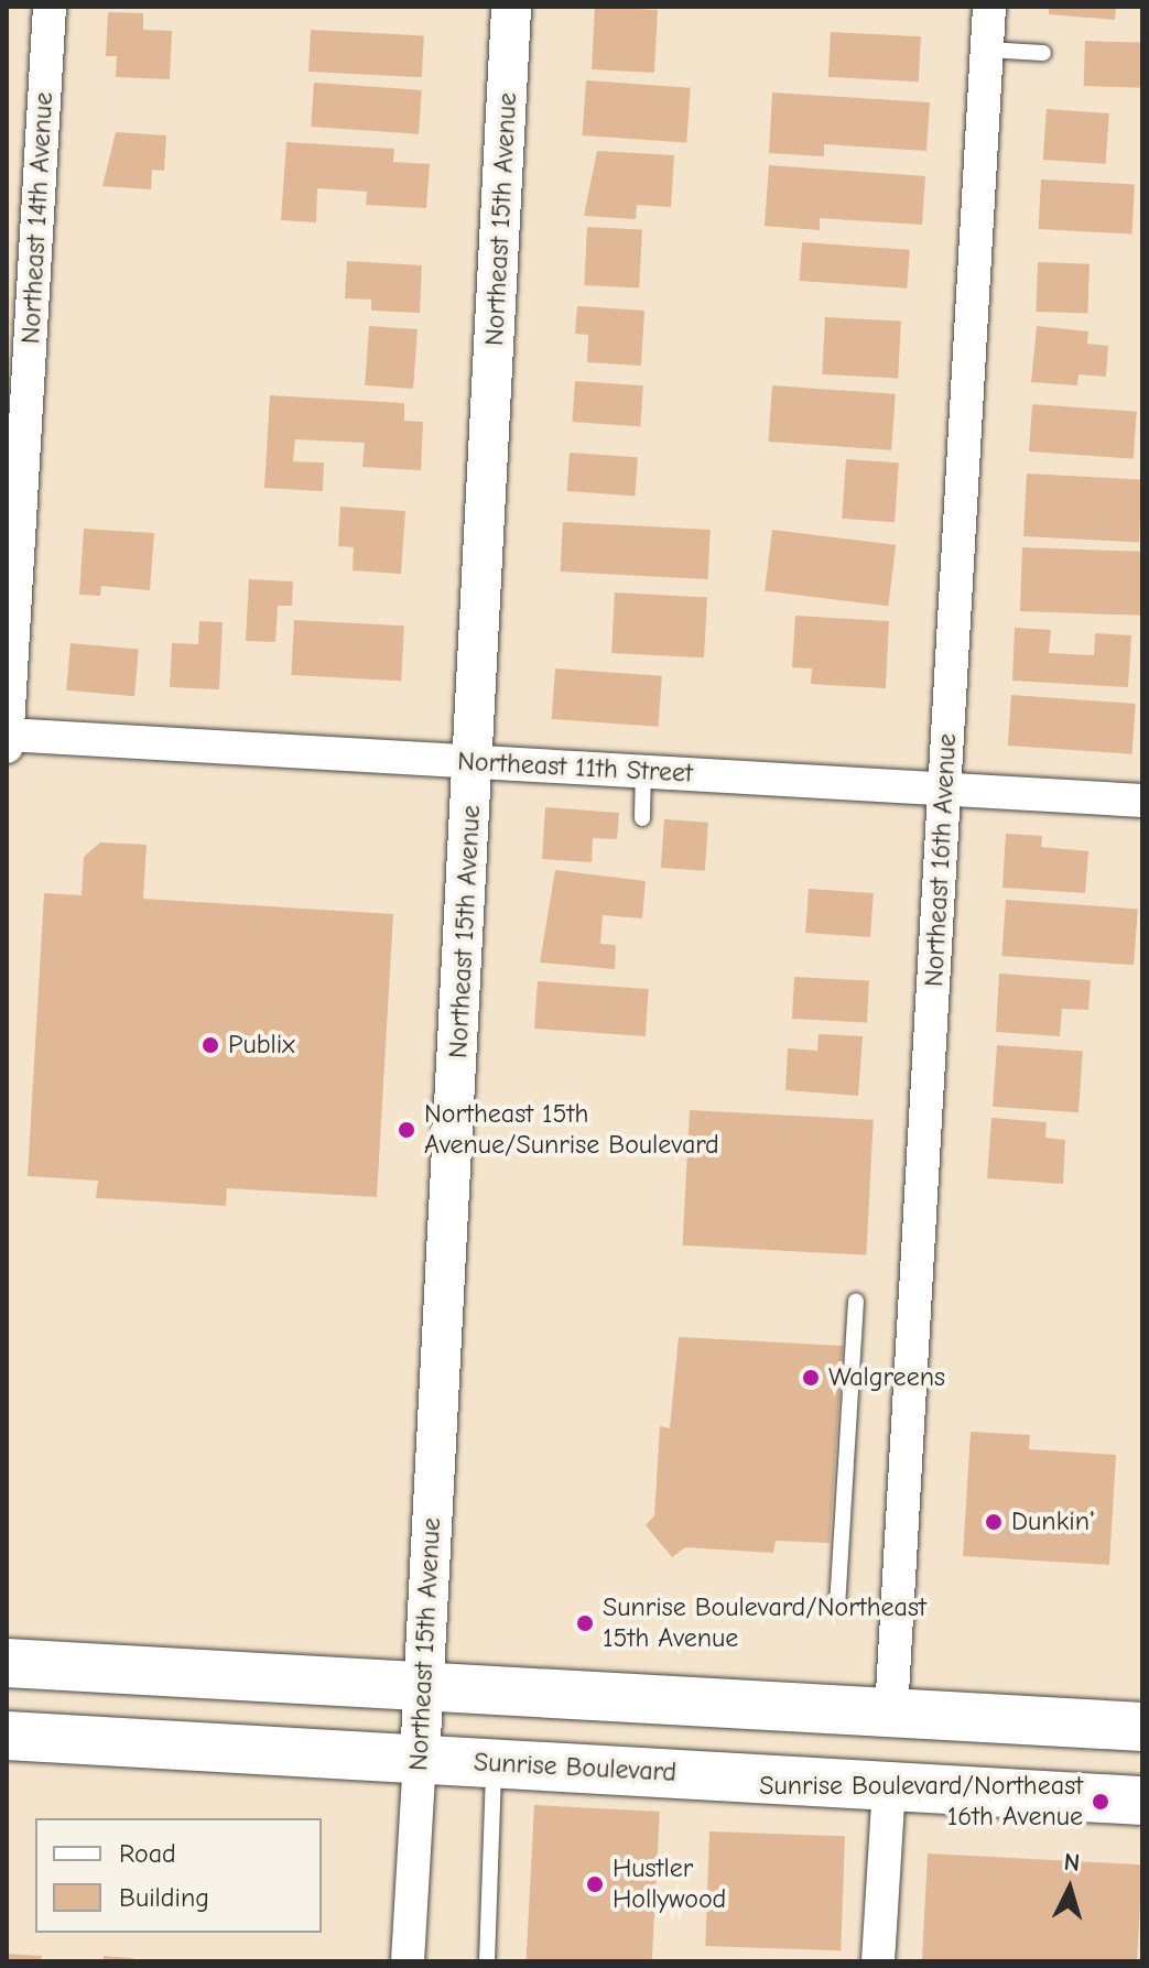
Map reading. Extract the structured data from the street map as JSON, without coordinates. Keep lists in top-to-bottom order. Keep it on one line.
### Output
{"streets":{"main road":["Sunrise Boulevard"],"street":["Northeast 14th Avenue","Northeast 15th Avenue","Northeast 11th Street","Northeast 16th Avenue"]},"crossings":[["Northeast 14th Avenue","Northeast 11th Street"],["Northeast 15th Avenue","Northeast 11th Street"],["Northeast 15th Avenue","Sunrise Boulevard"],["Northeast 11th Street","Northeast 16th Avenue"]],"places":["Publix","Northeast 15th Avenue/Sunrise Boulevard","Walgreens","Dunkin'","Sunrise Boulevard/Northeast 15th Avenue","Sunrise Boulevard/Northeast 16th Avenue","Hustler Hollywood"],"legend":["Road","Building"],"north":"top"}
